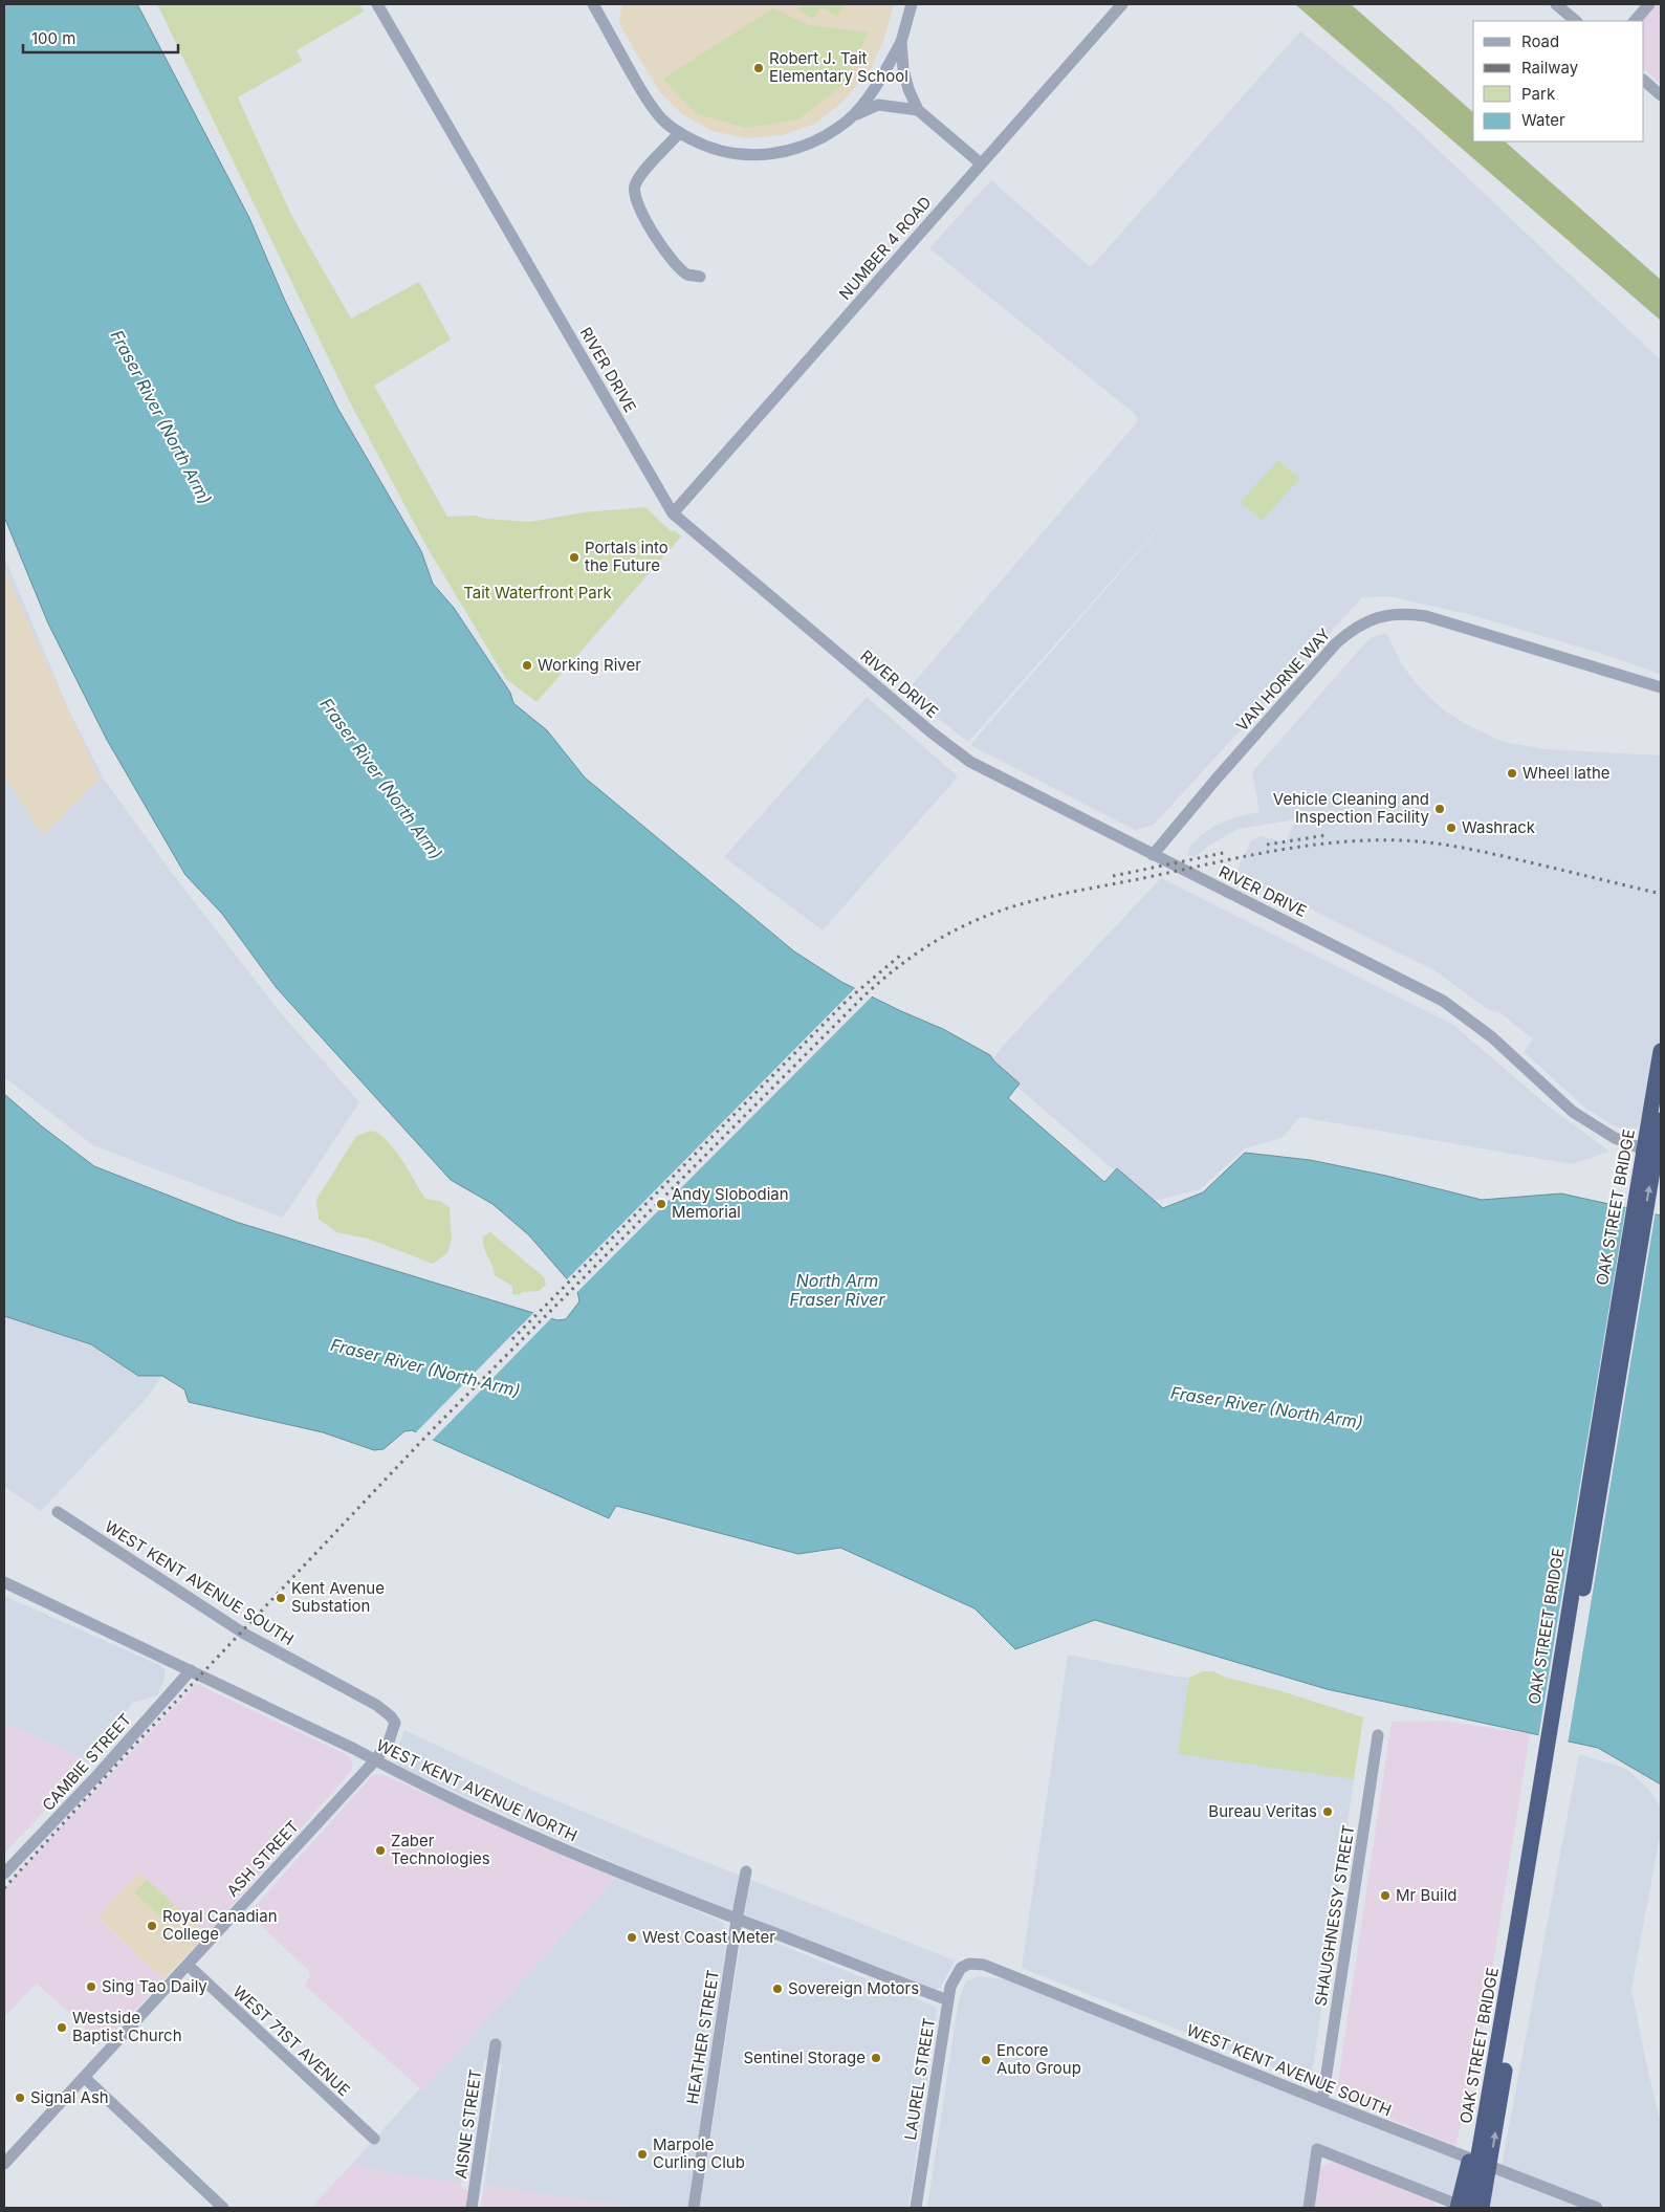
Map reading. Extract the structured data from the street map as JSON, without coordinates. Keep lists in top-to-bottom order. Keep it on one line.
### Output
{"streets":{"highway":["OAK STREET BRIDGE"],"street":["NUMBER 4 ROAD","RIVER DRIVE","VAN HORNE WAY","WEST KENT AVENUE SOUTH","CAMBIE STREET","WEST KENT AVENUE NORTH","ASH STREET","SHAUGHNESSY STREET","HEATHER STREET","WEST 71ST AVENUE","LAUREL STREET","AISNE STREET"]},"crossings":[["NUMBER 4 ROAD","RIVER DRIVE"],["RIVER DRIVE","VAN HORNE WAY"],["WEST KENT AVENUE SOUTH","WEST KENT AVENUE NORTH"],["WEST KENT AVENUE SOUTH","ASH STREET"],["WEST KENT AVENUE SOUTH","SHAUGHNESSY STREET"],["WEST KENT AVENUE SOUTH","LAUREL STREET"],["CAMBIE STREET","WEST KENT AVENUE NORTH"],["WEST KENT AVENUE NORTH","ASH STREET"],["WEST KENT AVENUE NORTH","HEATHER STREET"],["WEST KENT AVENUE NORTH","LAUREL STREET"],["ASH STREET","WEST 71ST AVENUE"]],"water":["Fraser River (North Arm)","North Arm Fraser River"],"parks":["Tait Waterfront Park"],"places":["Robert J. Tait Elementary School","Portals into the Future","Working River","Wheel lathe","Vehicle Cleaning and Inspection Facility","Washrack","Andy Slobodian Memorial","Kent Avenue Substation","Bureau Veritas","Zaber Technologies","Mr Build","Royal Canadian College","West Coast Meter","Sing Tao Daily","Sovereign Motors","Westside Baptist Church","Sentinel Storage","Encore Auto Group","Signal Ash","Marpole Curling Club"],"legend":["Road","Railway","Park","Water"],"scale_bar":"100 m"}
